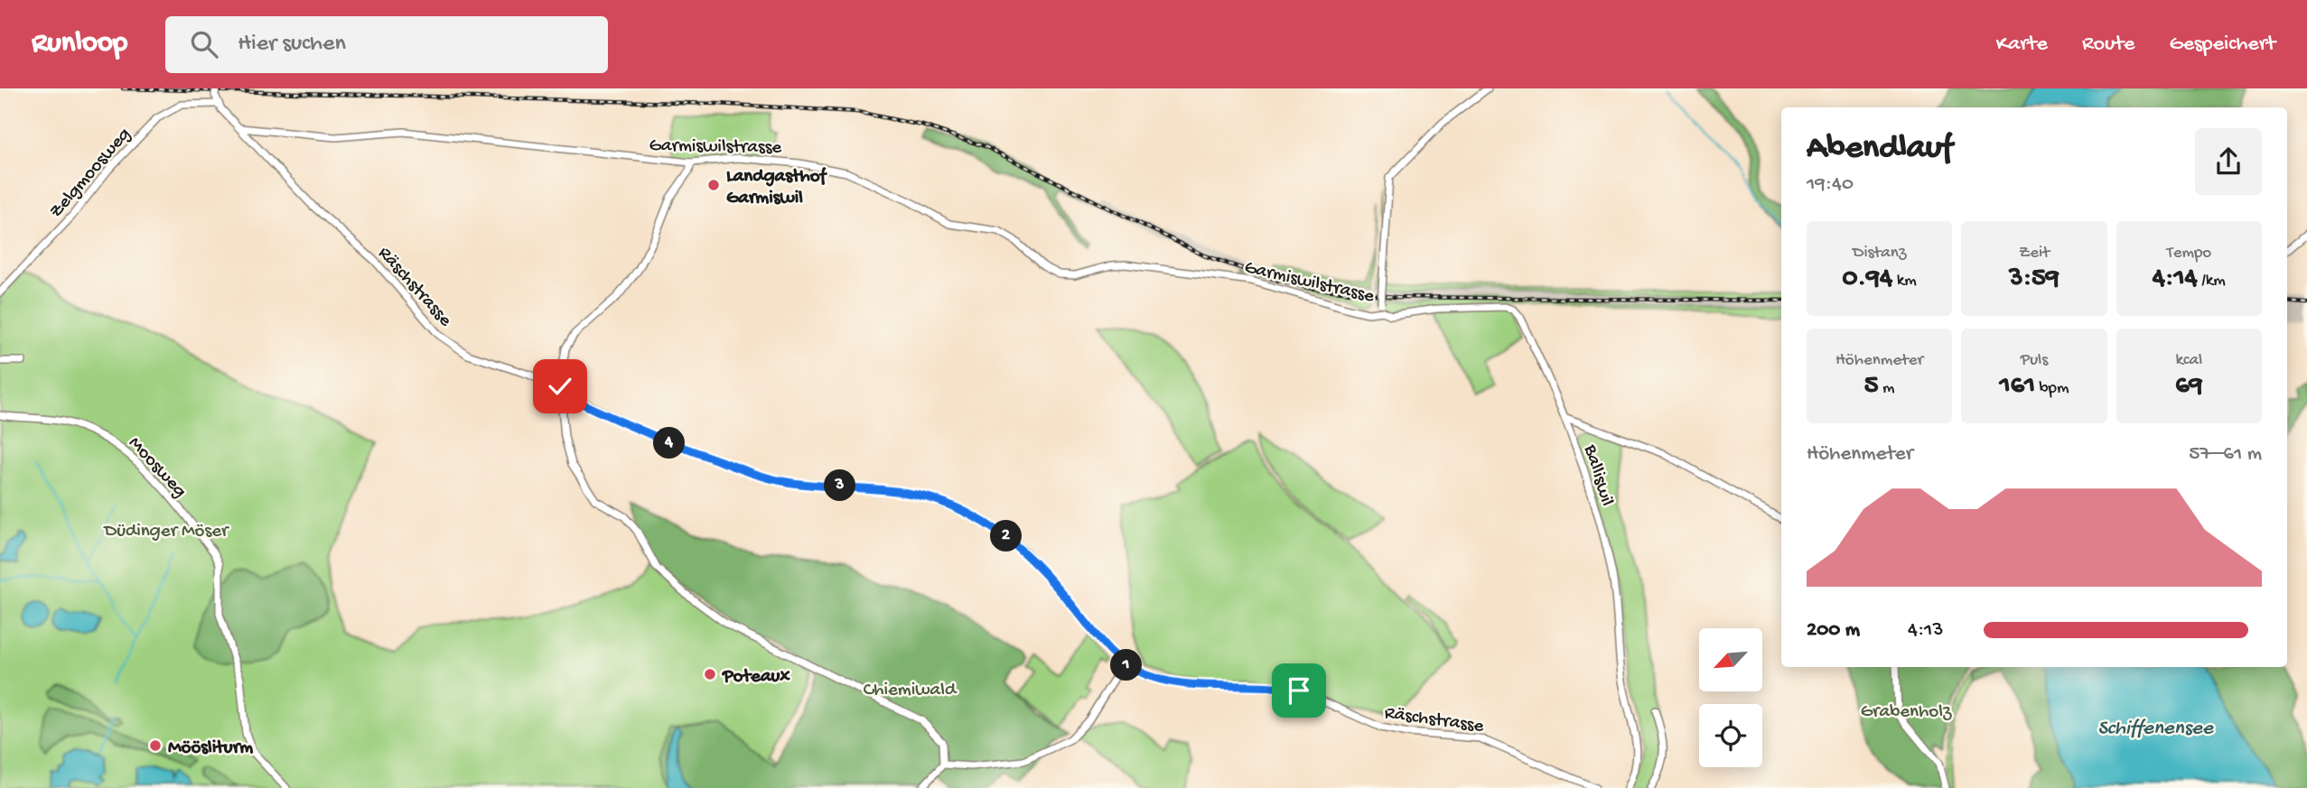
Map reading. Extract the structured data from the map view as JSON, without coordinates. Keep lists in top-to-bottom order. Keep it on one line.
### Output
{"streets":{"street":["Garmiswilstrasse","Zelgmoosweg","Räschstrasse","Moosweg","Balliswil"]},"crossings":[["Garmiswilstrasse","Räschstrasse"],["Garmiswilstrasse","Balliswil"],["Zelgmoosweg","Räschstrasse"]],"water":["Schiffenensee"],"parks":["Düdinger Möser","Chiemiwald","Grabenholz"],"places":["Landgasthof Garmiswil","Poteaux","Möösliturm"],"north":"bottom left","page":{"header":"Runloop","search":"Hier suchen","nav":["Karte","Route","Gespeichert"],"heading":["Abendlauf","19:40"],"stats":[["Distanz","0.94 km"],["Zeit","3:59"],["Tempo","4:14 /km"],["Höhenmeter","5 m"],["Puls","161 bpm"],["kcal","69"]],"pins":["4","3","2","1"],"chart":["Höhenmeter","57–61 m"],"list":[{"name":"200 m","note":"4:13"}]}}
